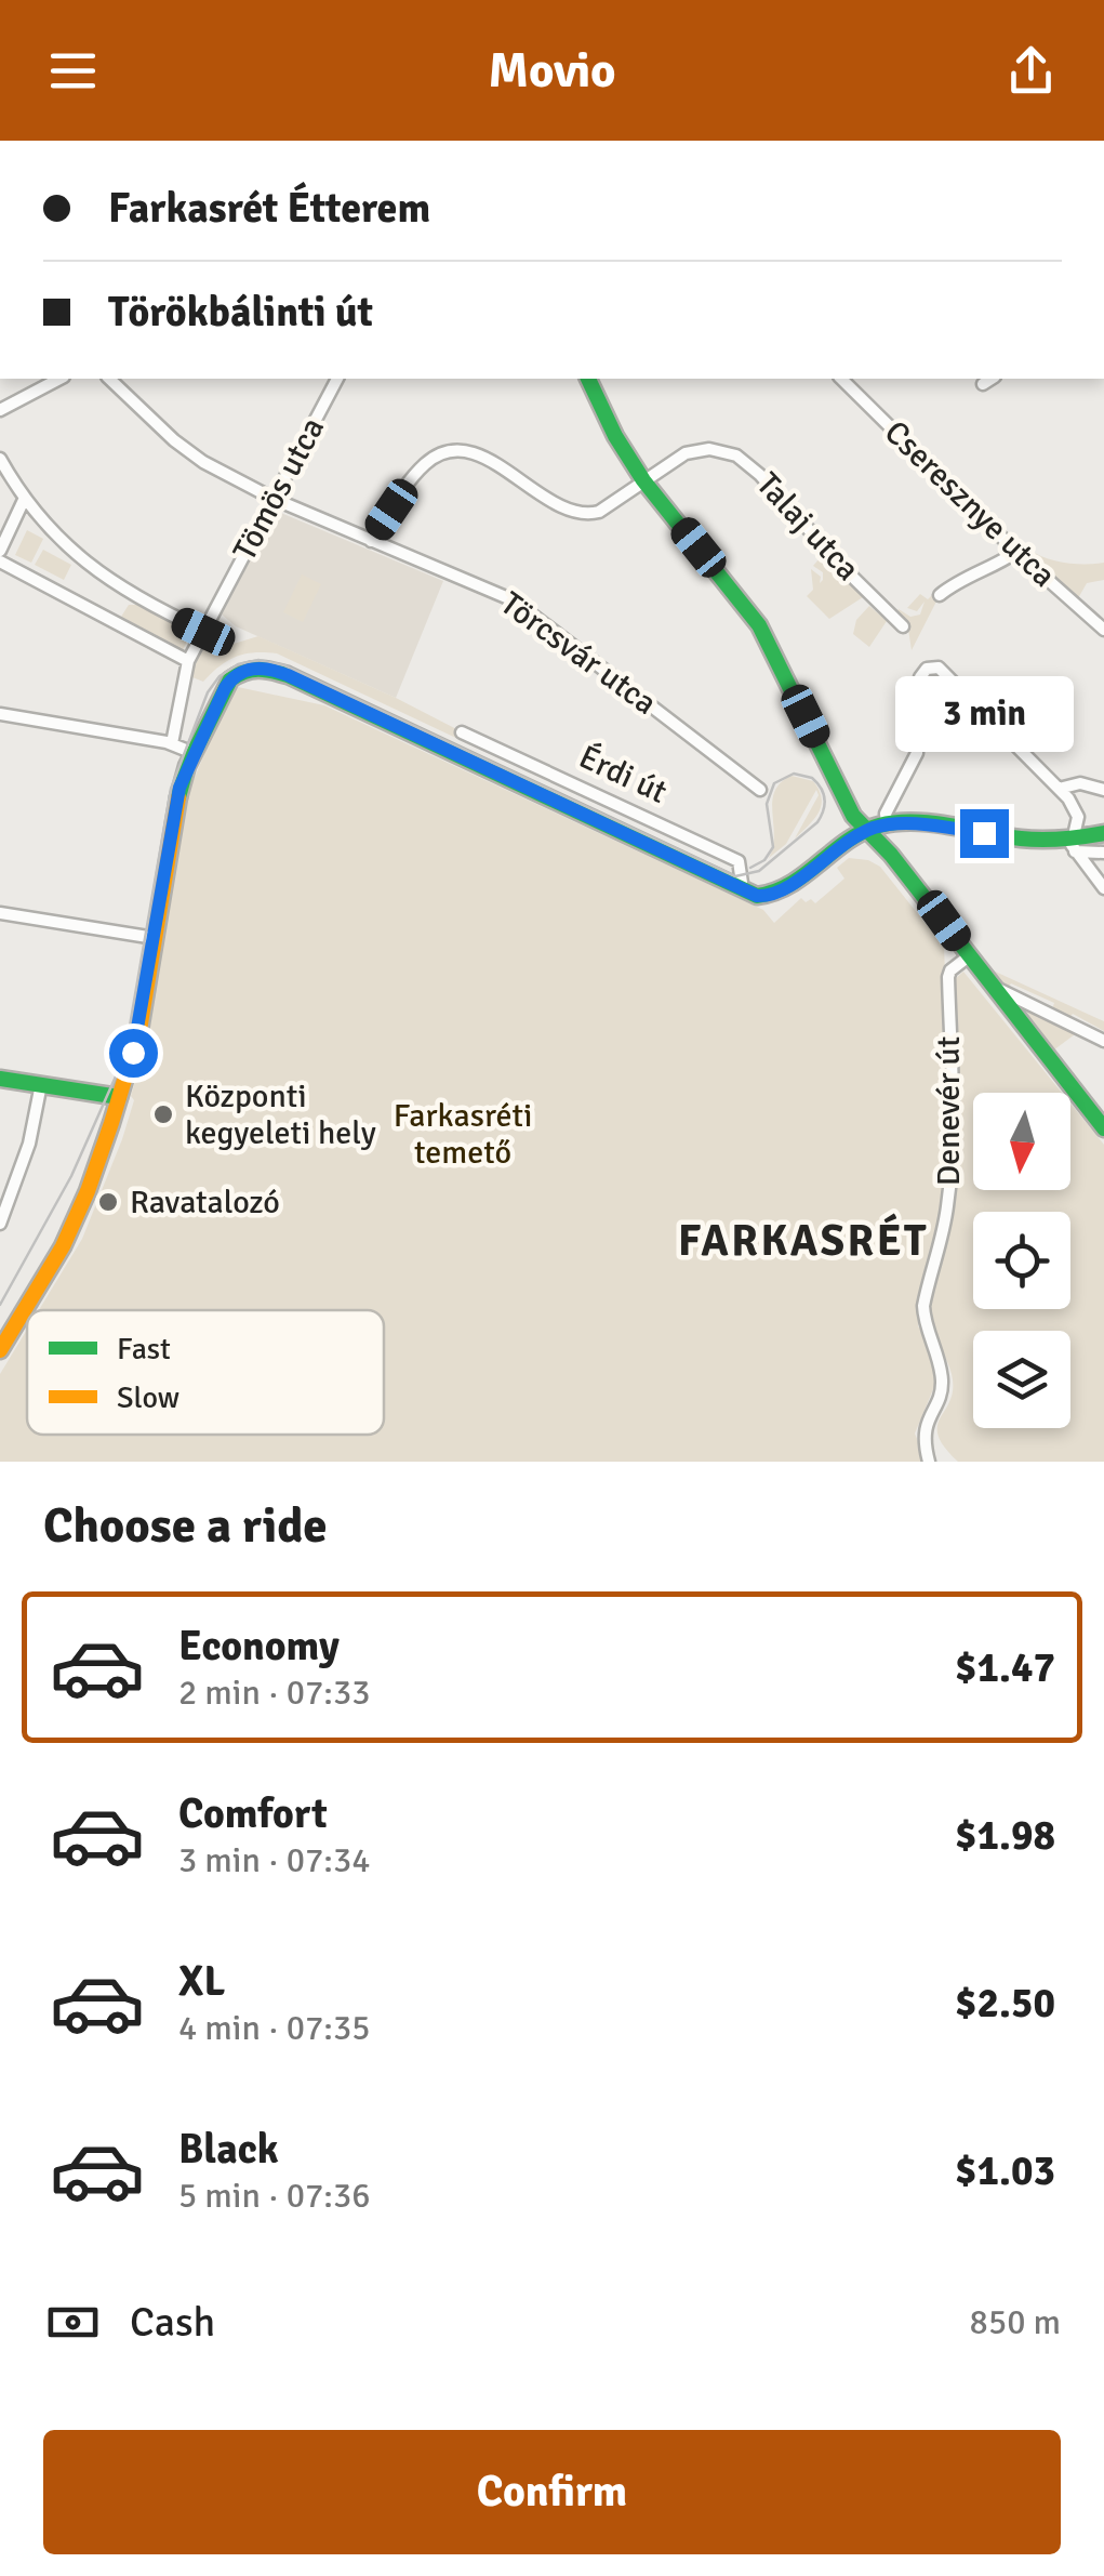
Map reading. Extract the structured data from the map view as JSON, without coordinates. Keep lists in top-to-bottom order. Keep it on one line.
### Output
{"streets":{"street":["Tömös utca","Cseresznye utca","Talaj utca","Törcsvár utca","Érdi út","Denevér út"]},"crossings":[["Tömös utca","Törcsvár utca"],["Talaj utca","Törcsvár utca"]],"districts":["FARKASRÉT"],"parks":["Farkasréti temető"],"places":["Központi kegyeleti hely","Ravatalozó"],"legend":["Fast","Slow"],"north":"bottom","page":{"header":"Movio","banner":["Farkasrét Étterem","Törökbálinti út"],"bubble":"3 min","heading":"Choose a ride","list":[{"name":"Economy","note":"2 min · 07:33","value":"$1.47"},{"name":"Comfort","note":"3 min · 07:34","value":"$1.98"},{"name":"XL","note":"4 min · 07:35","value":"$2.50"},{"name":"Black","note":"5 min · 07:36","value":"$1.03"}],"pay":["Cash","850 m"],"buttons":"Confirm"}}
